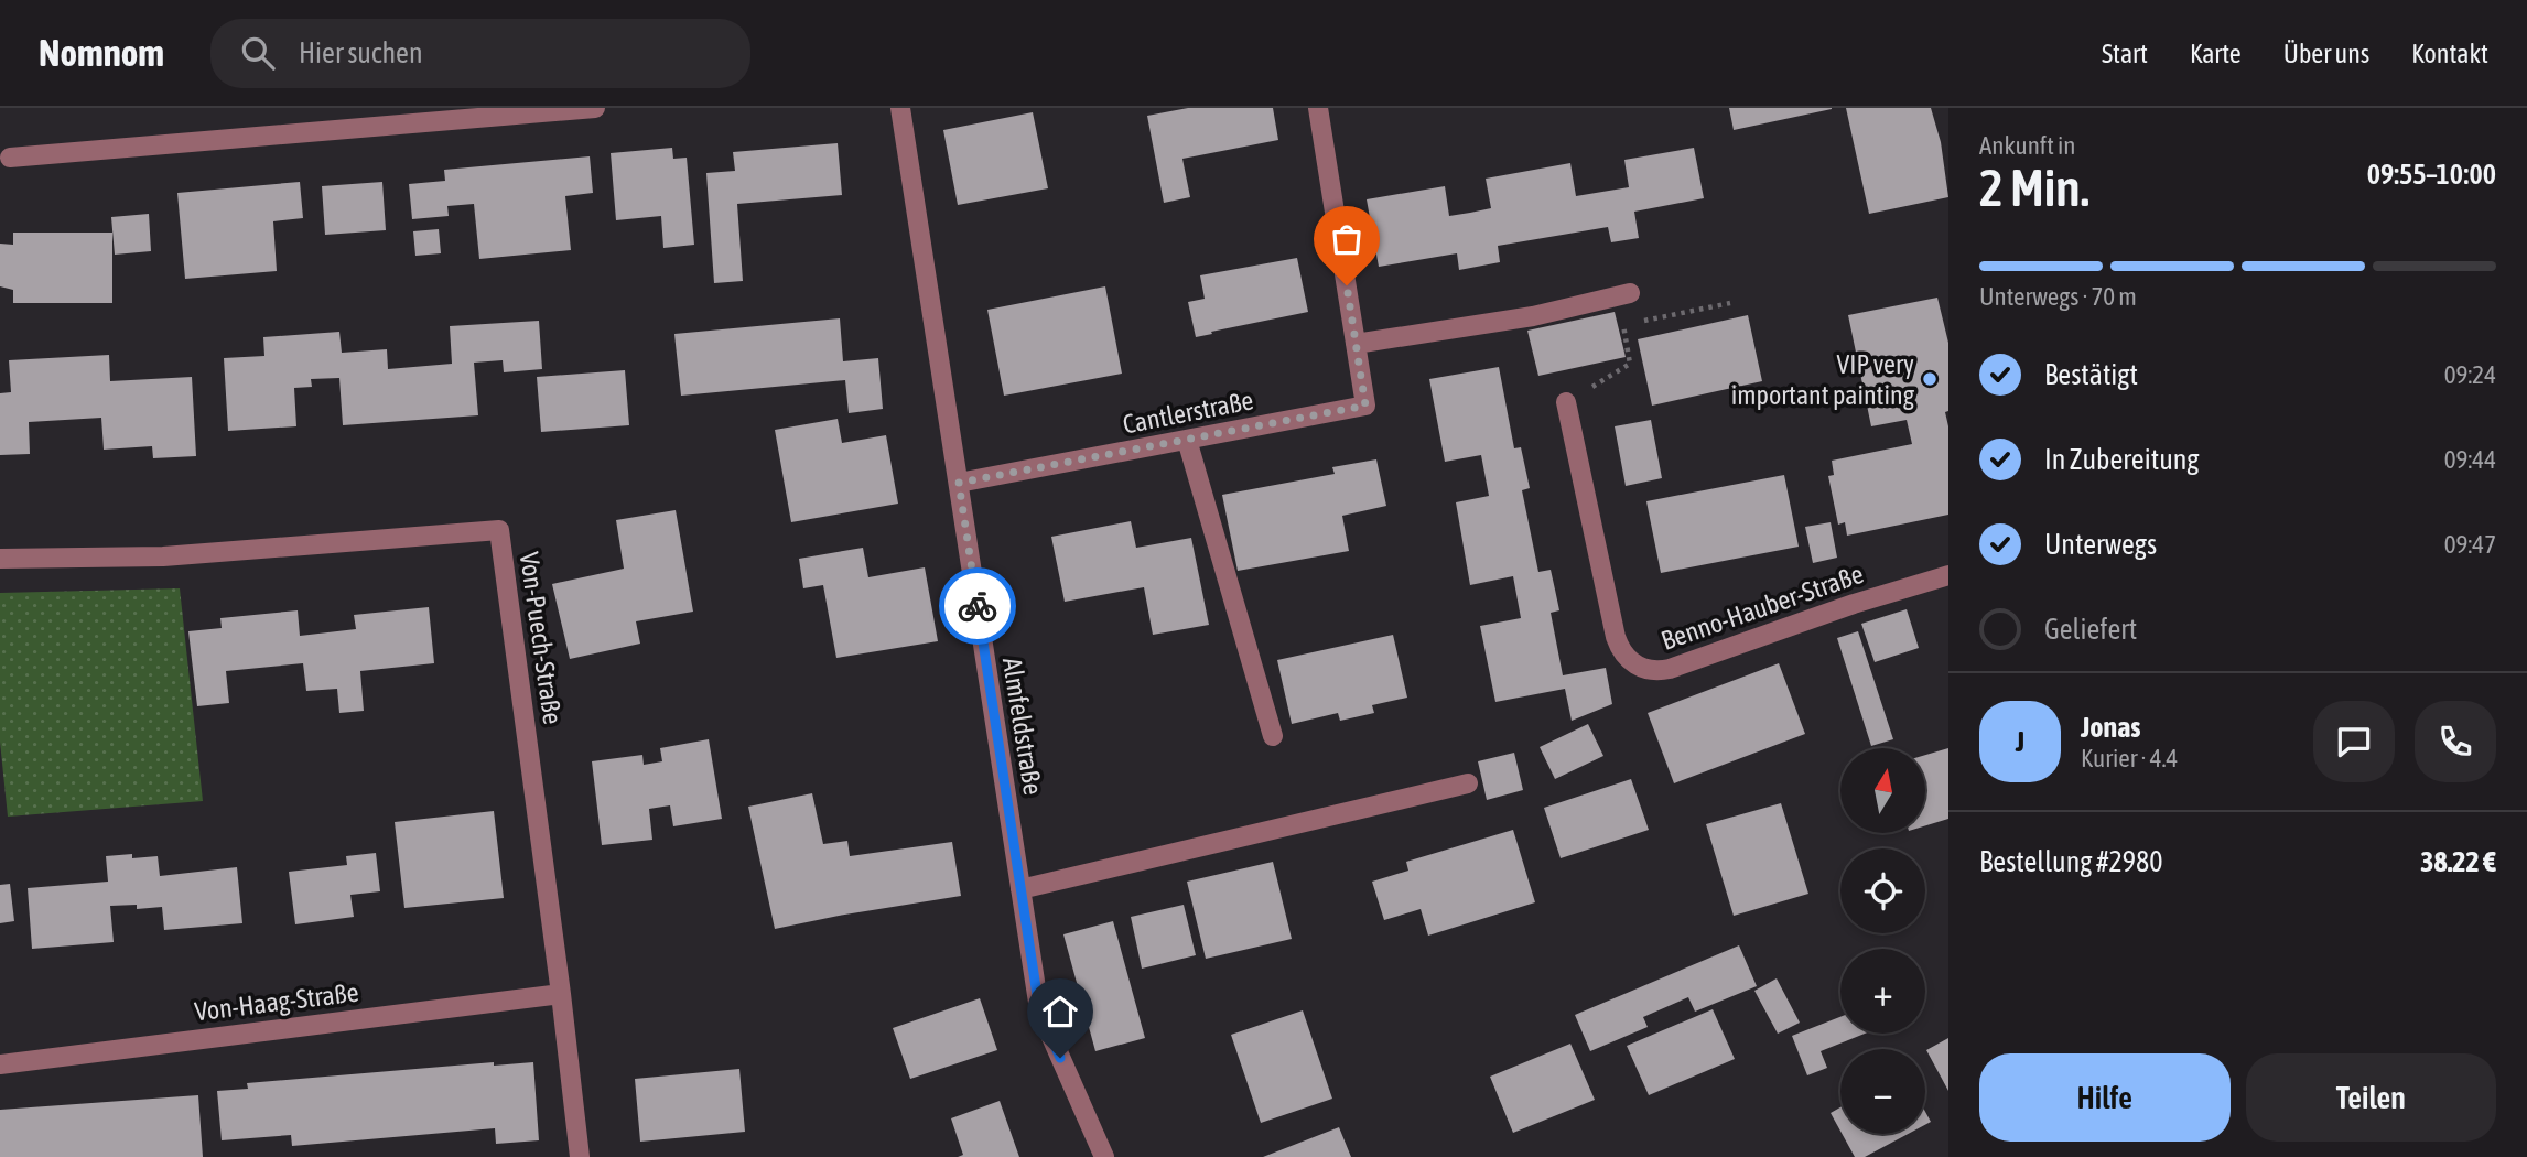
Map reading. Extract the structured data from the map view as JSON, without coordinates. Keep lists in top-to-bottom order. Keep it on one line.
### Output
{"streets":{"street":["Cantlerstraße","Benno-Hauber-Straße","Von-Puech-Straße","Almfeldstraße","Von-Haag-Straße"]},"crossings":[["Cantlerstraße","Almfeldstraße"],["Von-Puech-Straße","Von-Haag-Straße"]],"places":["VIP very important painting"],"north":"top","page":{"header":"Nomnom","search":"Hier suchen","nav":["Start","Karte","Über uns","Kontakt"],"heading":["2 Min.","Ankunft in","09:55–10:00"],"panel":["Jonas","Kurier · 4.4","Bestellung #2980","38.22 €"],"bar":"Unterwegs · 70 m","list":[["Bestätigt","09:24"],["In Zubereitung","09:44"],["Unterwegs","09:47"],"Geliefert"],"round":"J","map_buttons":["+","−"],"buttons":["Hilfe","Teilen"]}}
